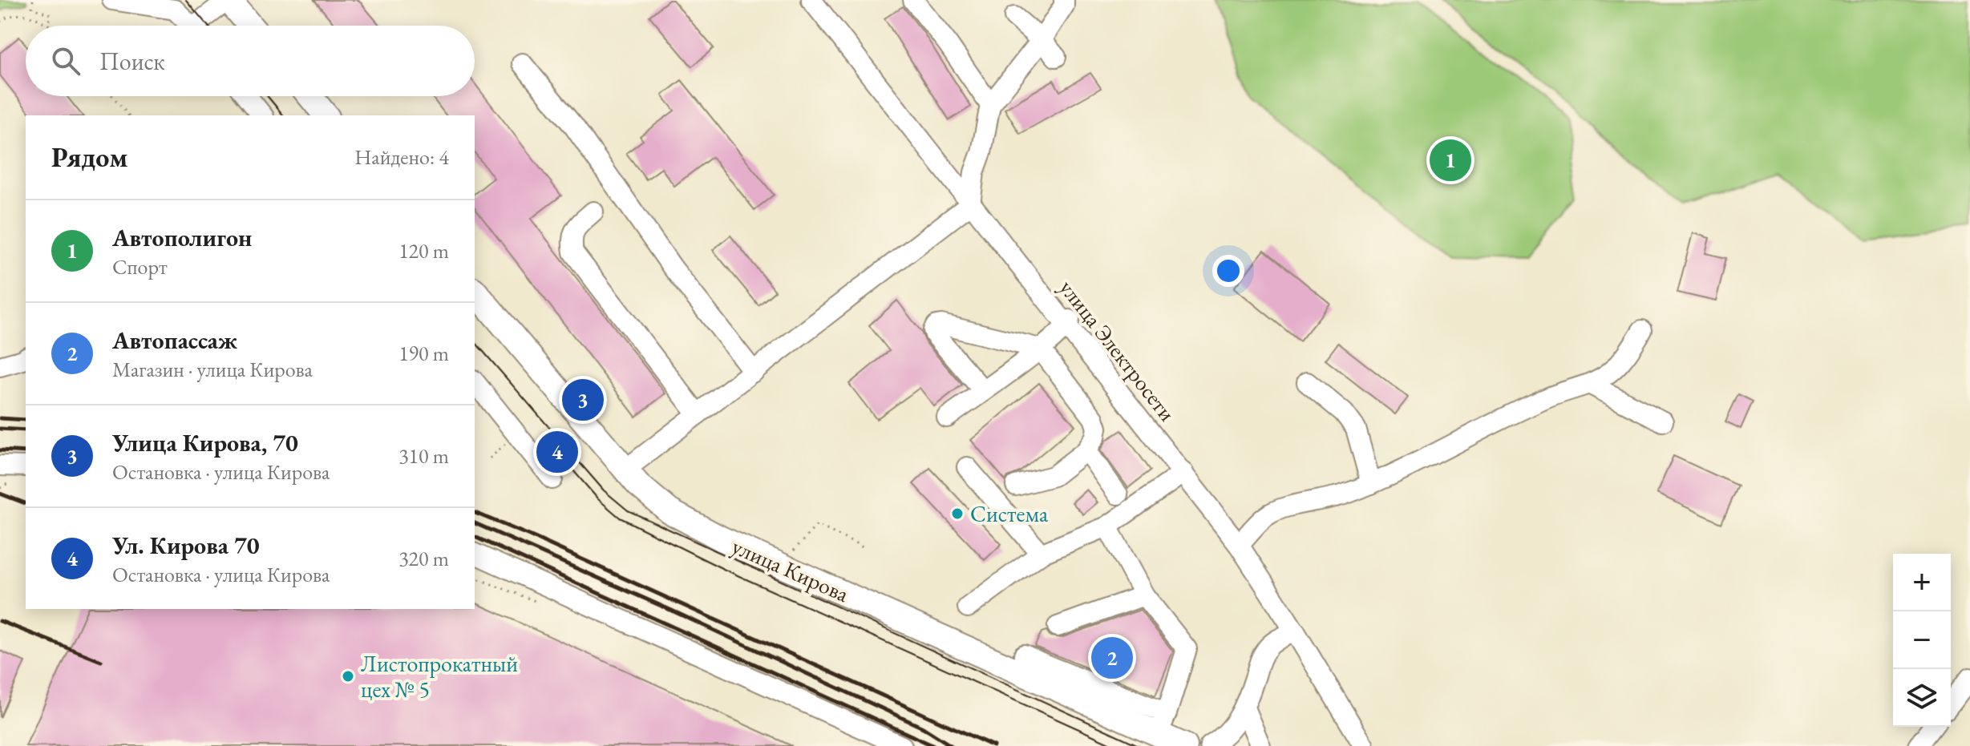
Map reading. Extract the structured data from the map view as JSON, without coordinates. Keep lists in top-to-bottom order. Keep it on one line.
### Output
{"streets":{"main road":["улица Кирова"],"street":["улица Электросети"]},"places":["Система","Листопрокатный цех № 5"],"page":{"search":"Поиск","heading":["Рядом","Найдено: 4"],"pins":["1","3","4","2"],"list":[{"mark":"1","name":"Автополигон","note":"Спорт","value":"120 m"},{"mark":"2","name":"Автопассаж","note":"Магазин · улица Кирова","value":"190 m"},{"mark":"3","name":"Улица Кирова, 70","note":"Остановка · улица Кирова","value":"310 m"},{"mark":"4","name":"Ул. Кирова 70","note":"Остановка · улица Кирова","value":"320 m"}],"map_buttons":["+","−"]}}
